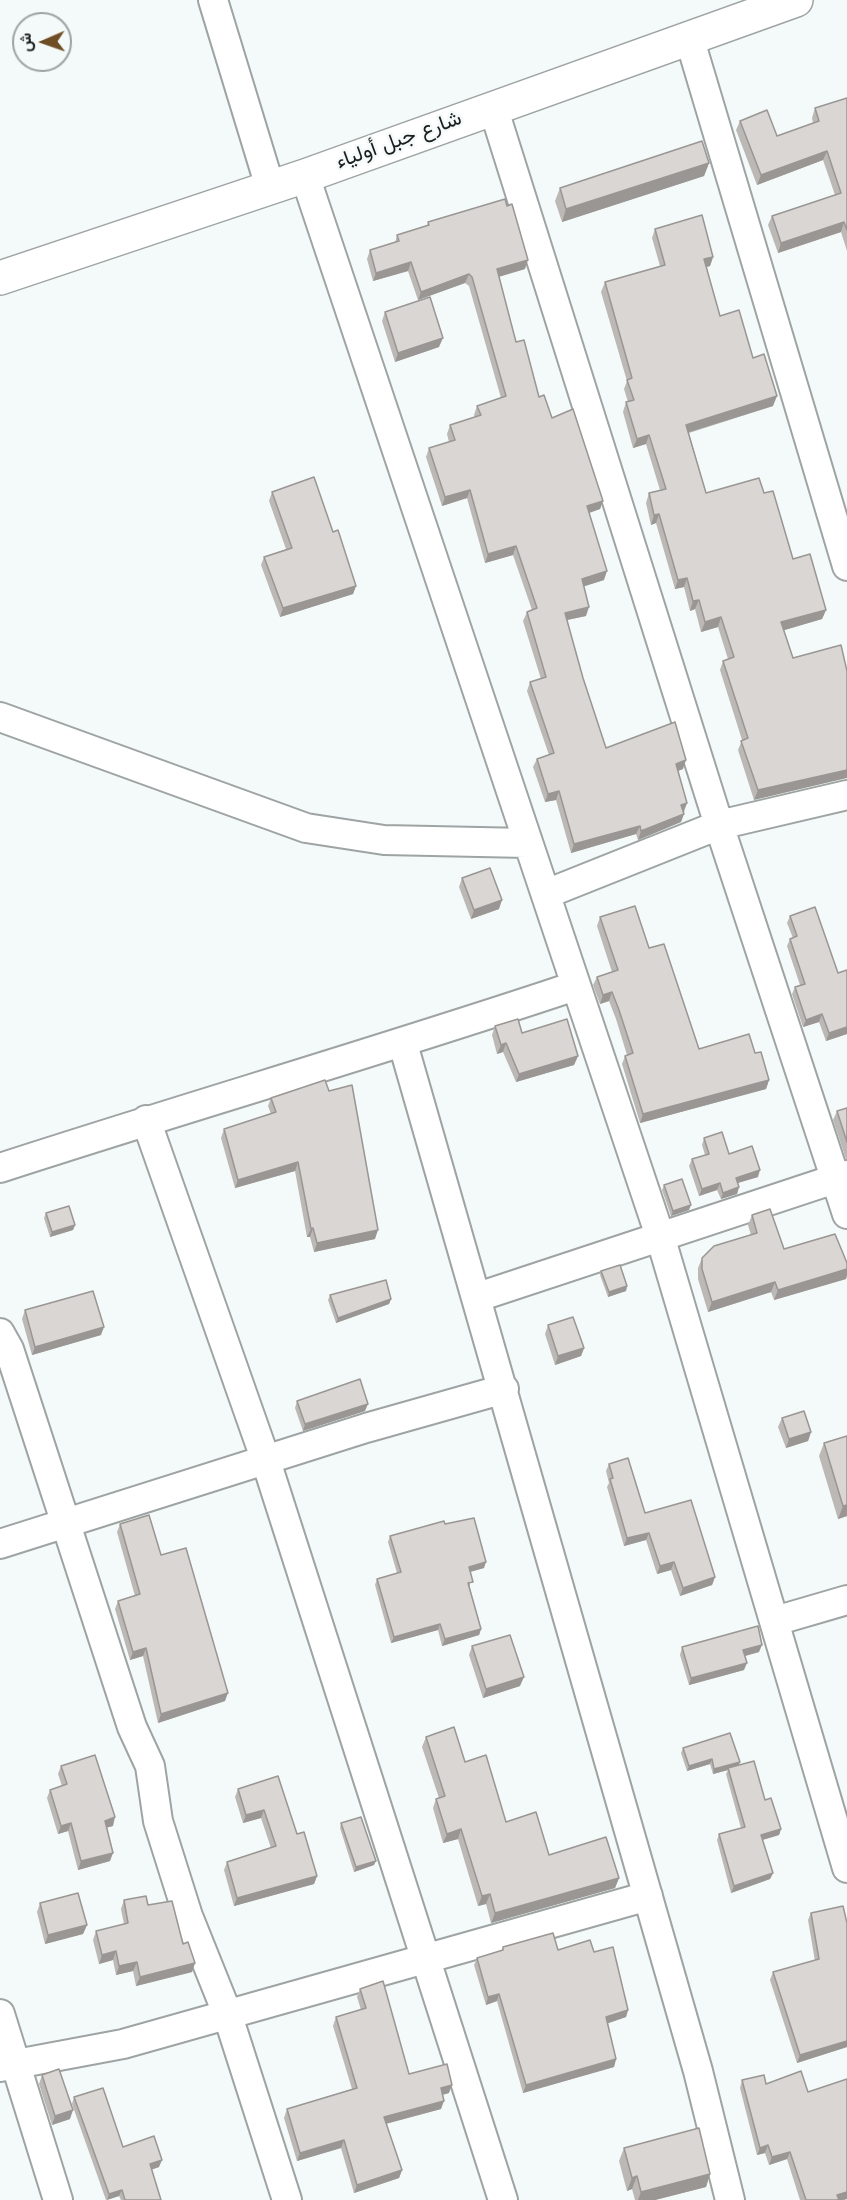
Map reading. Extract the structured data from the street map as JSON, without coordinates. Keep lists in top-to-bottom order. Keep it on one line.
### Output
{"streets":{"highway":["شارع جبل أولياء"]},"north":"left"}
